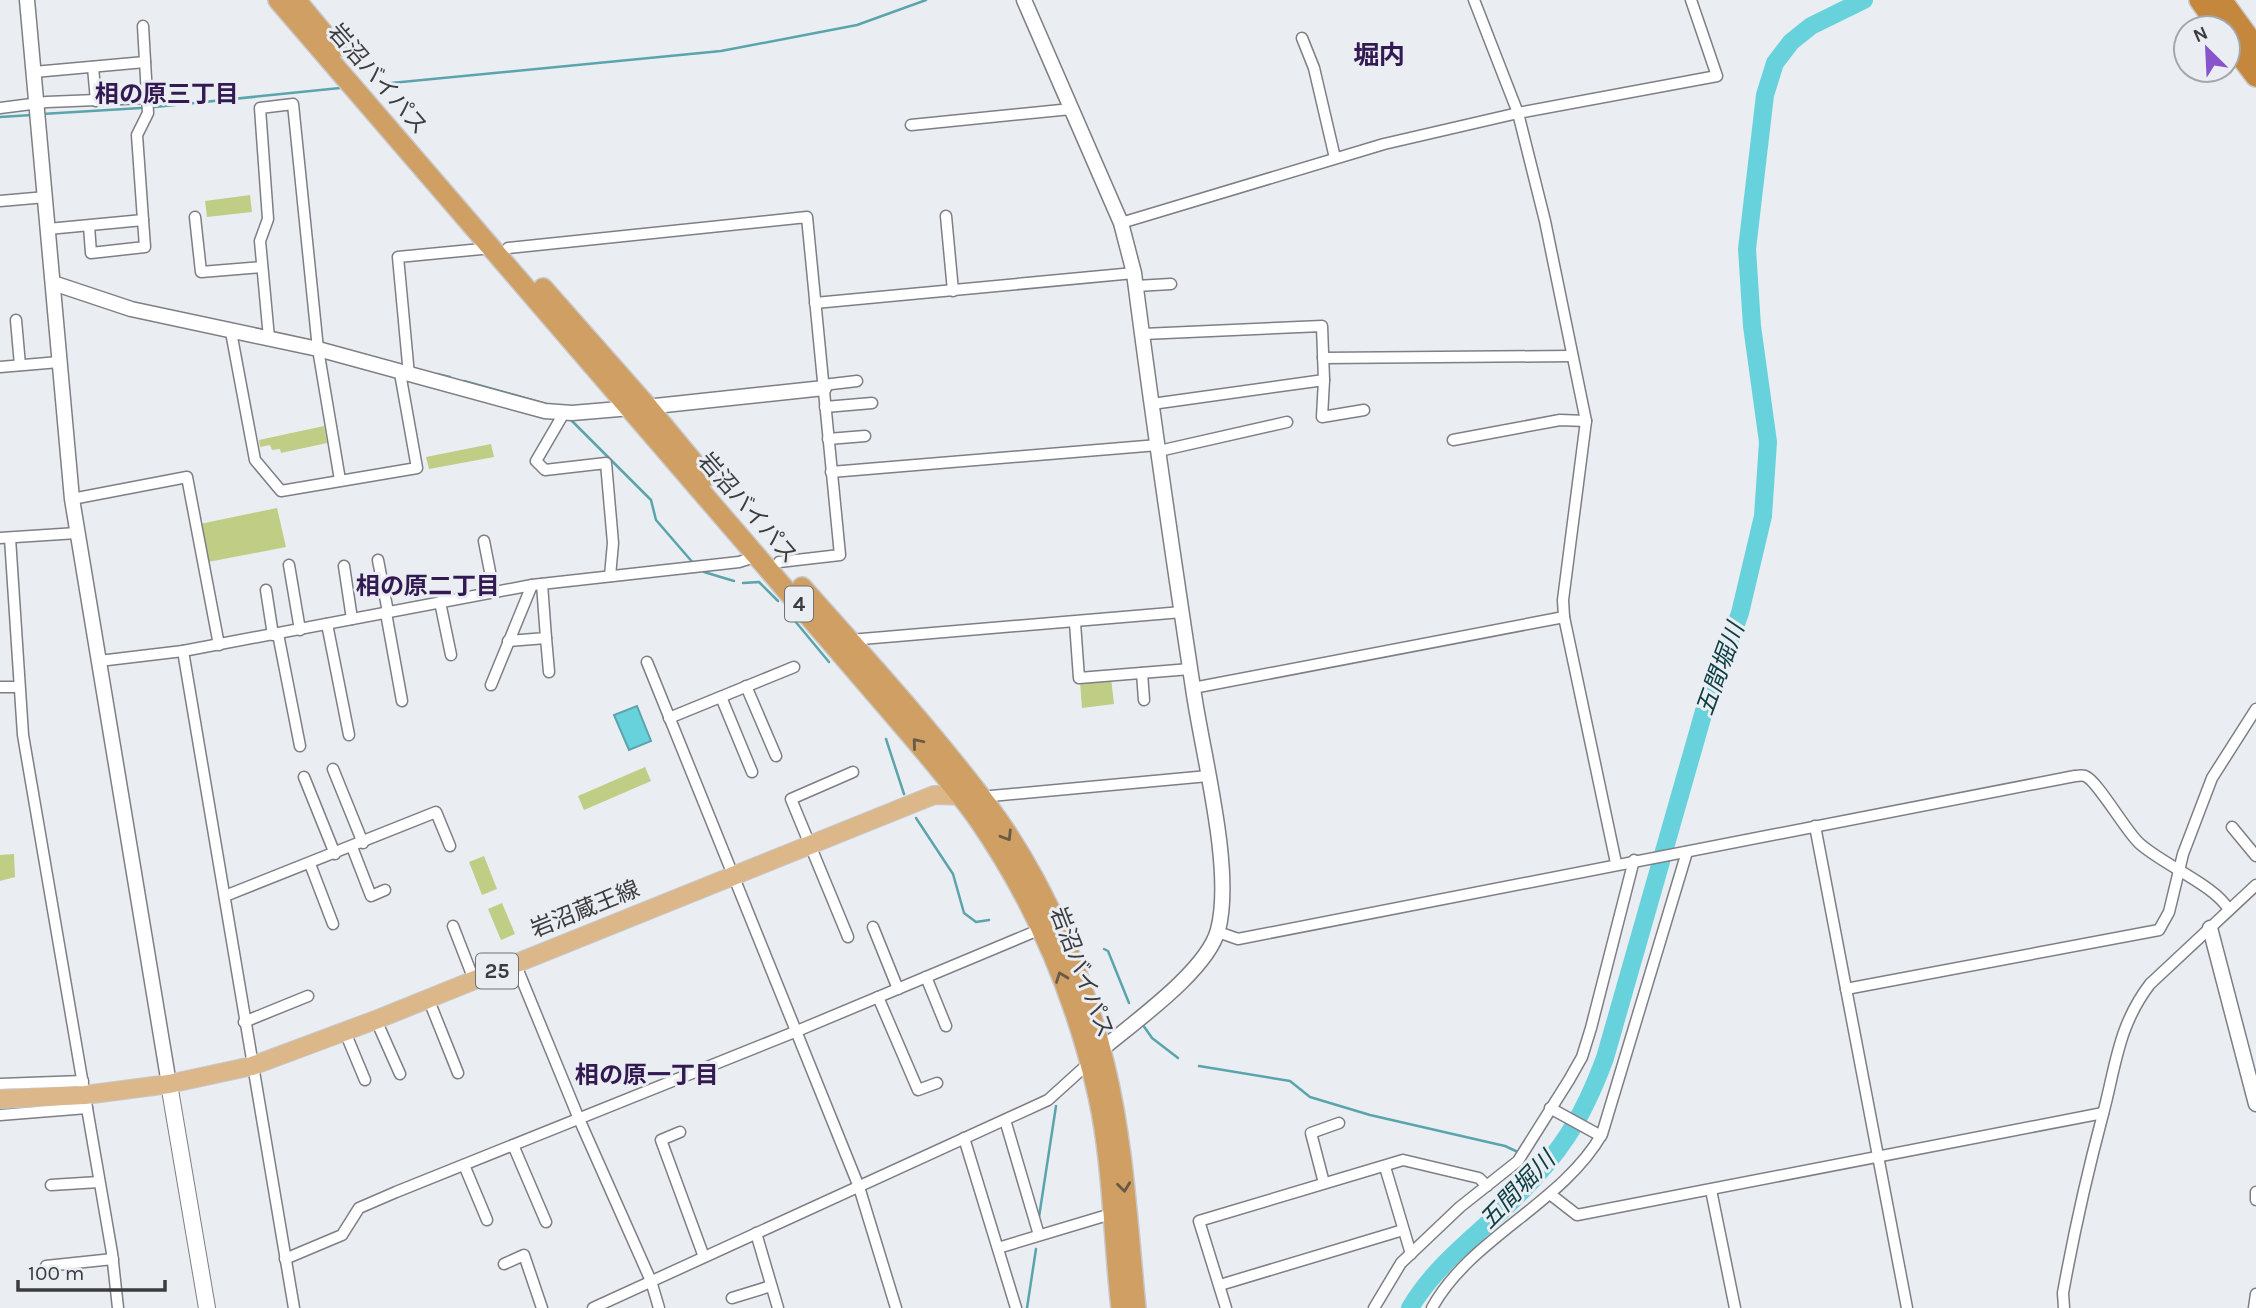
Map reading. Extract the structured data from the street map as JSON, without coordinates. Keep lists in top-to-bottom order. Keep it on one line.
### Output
{"streets":{"highway":["岩沼バイパス","4"],"main road":["岩沼蔵王線","25"]},"crossings":[["岩沼バイパス","岩沼蔵王線"]],"districts":["堀内","相の原三丁目","相の原二丁目","相の原一丁目"],"water":["五間堀川"],"scale_bar":"100 m","north":"top left"}
